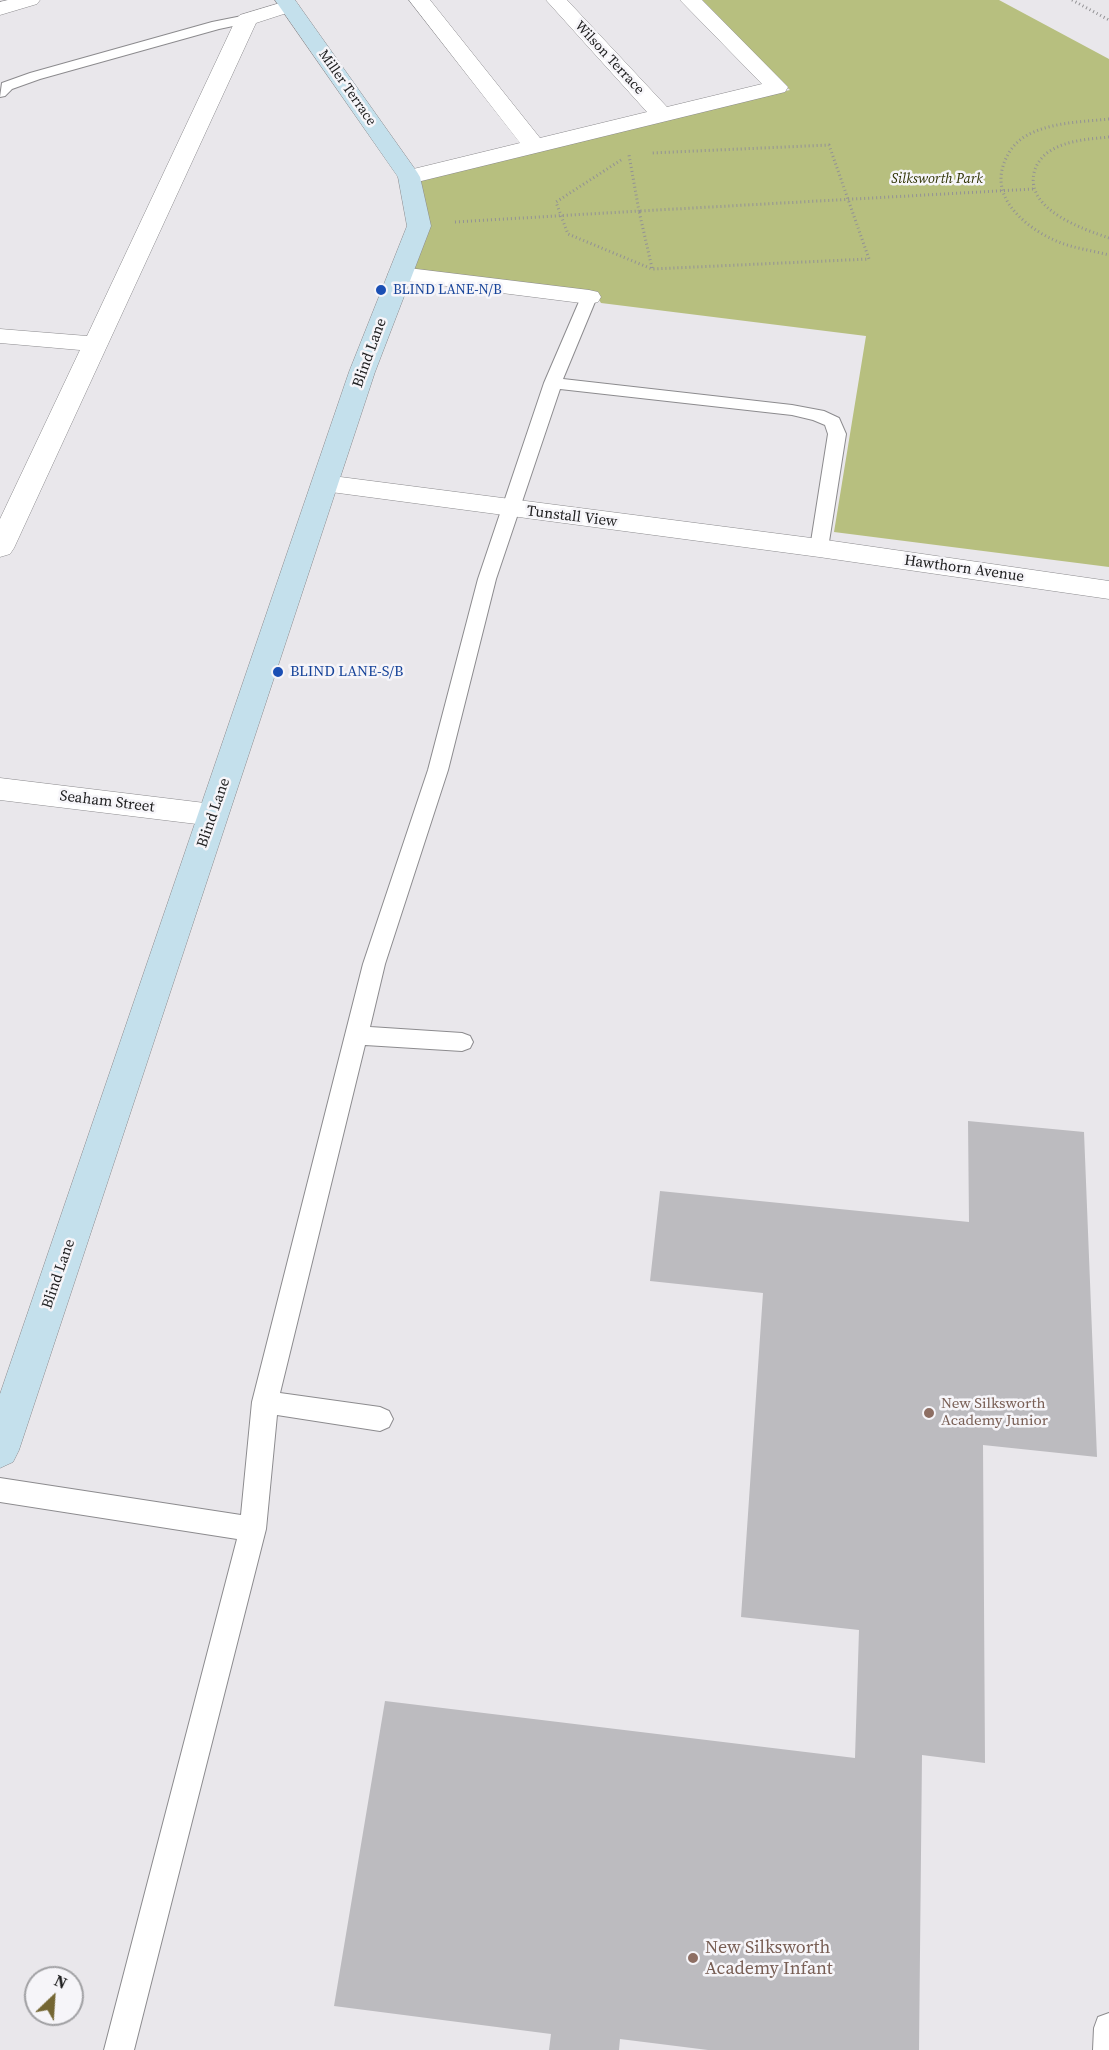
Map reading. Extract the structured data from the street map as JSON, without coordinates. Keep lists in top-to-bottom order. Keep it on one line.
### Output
{"streets":{"street":["Wilson Terrace","Miller Terrace","Blind Lane","Tunstall View","Hawthorn Avenue","Seaham Street"]},"crossings":[["Blind Lane","Tunstall View"],["Blind Lane","Seaham Street"],["Tunstall View","Hawthorn Avenue"]],"parks":["Silksworth Park"],"places":["BLIND LANE-N/B","BLIND LANE-S/B","New Silksworth Academy Junior","New Silksworth Academy Infant"],"north":"top right"}
